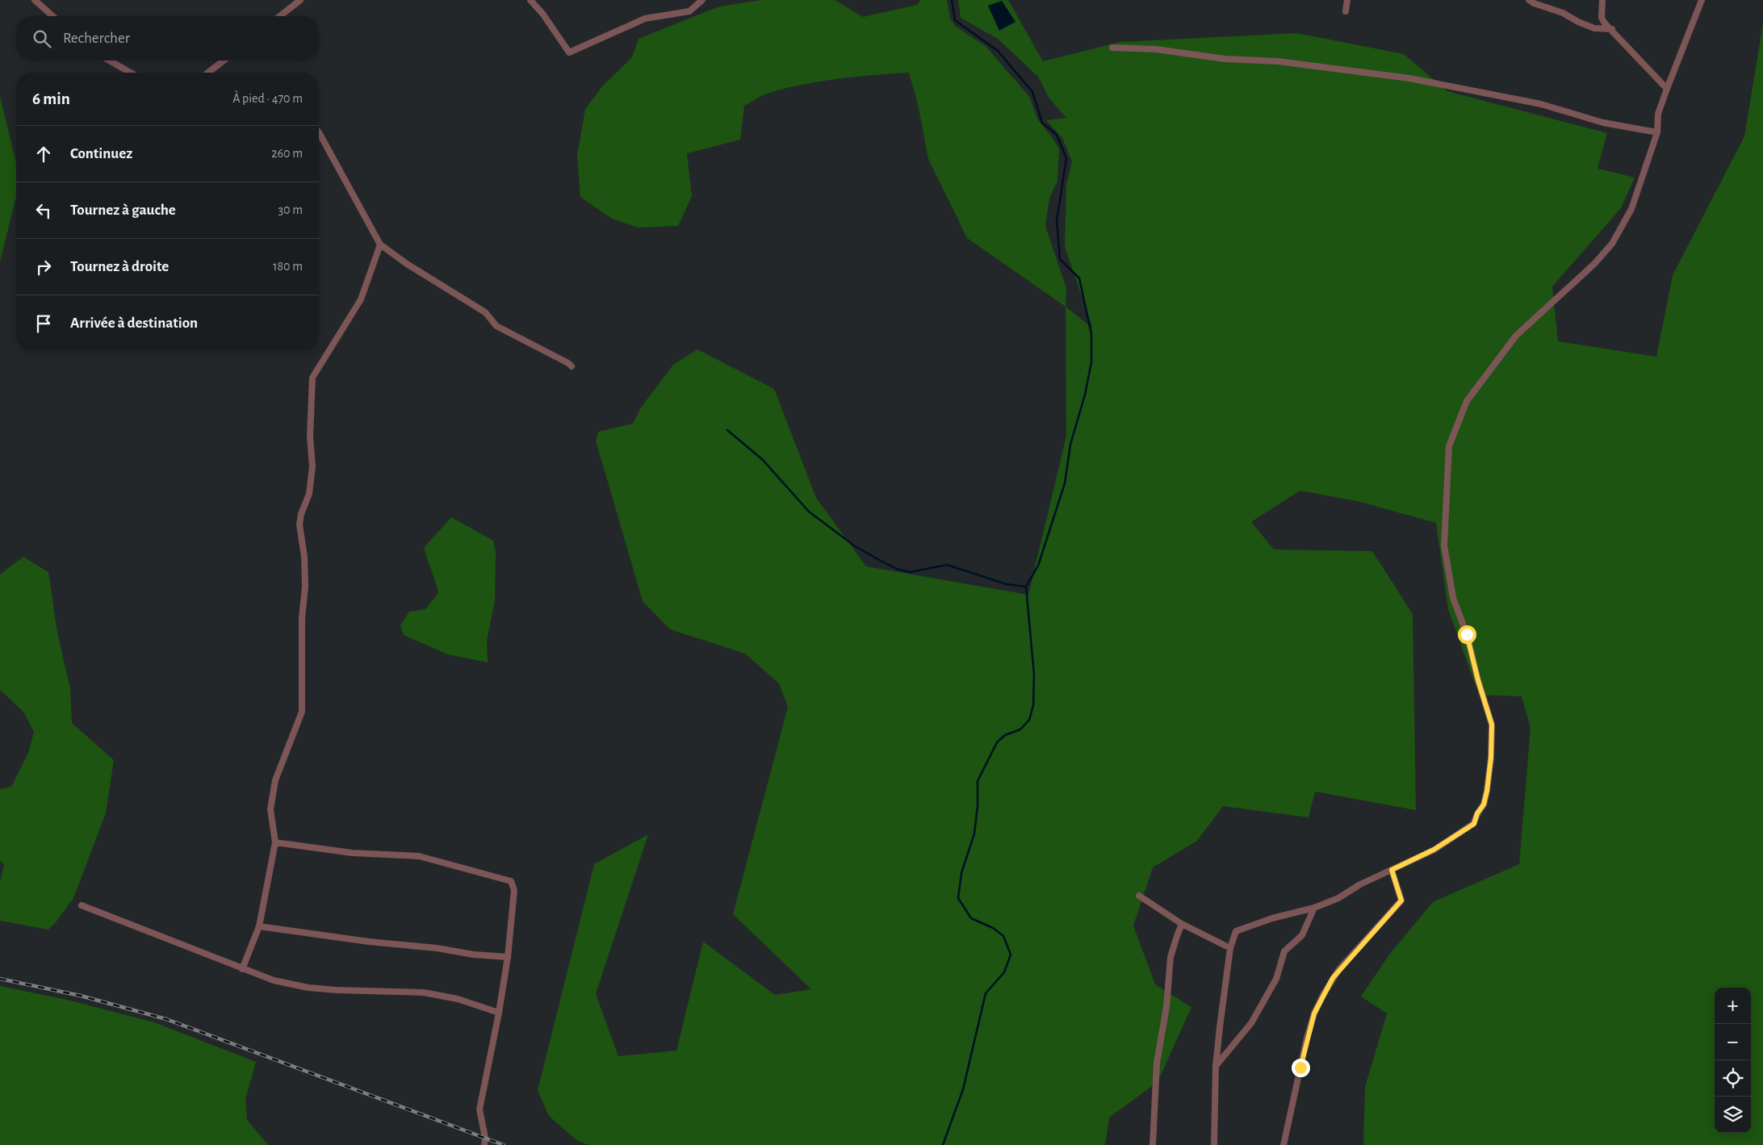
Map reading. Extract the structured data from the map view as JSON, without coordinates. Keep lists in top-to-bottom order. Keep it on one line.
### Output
{"page":{"search":"Rechercher","heading":["6 min","À pied · 470 m"],"list":[["Continuez","260 m"],["Tournez à gauche","30 m"],["Tournez à droite","180 m"],"Arrivée à destination"],"map_buttons":["+","−"]}}
